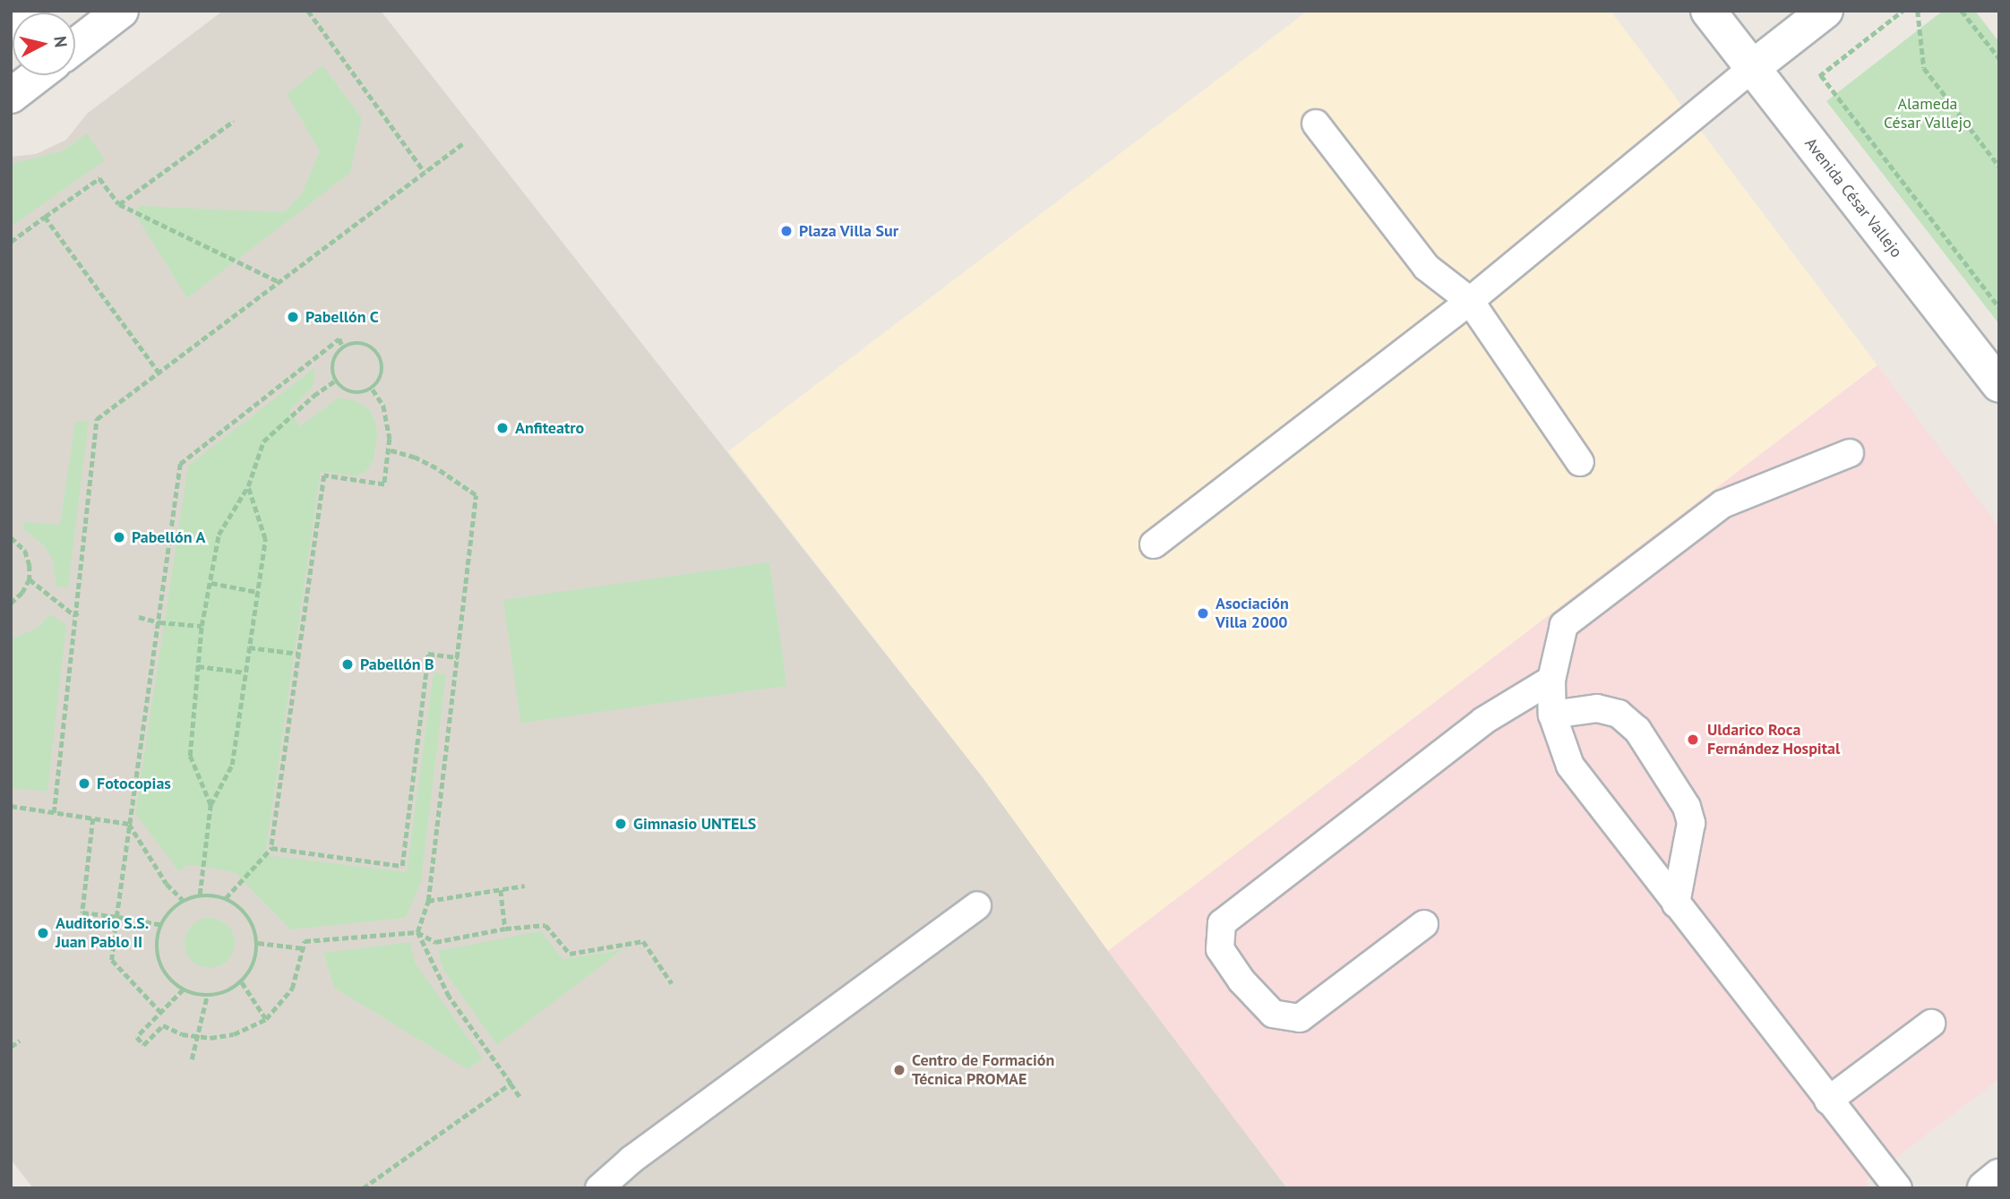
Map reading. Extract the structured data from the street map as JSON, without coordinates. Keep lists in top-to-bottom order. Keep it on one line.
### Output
{"streets":{"main road":["Avenida César Vallejo"]},"parks":["Alameda César Vallejo"],"places":["Plaza Villa Sur","Pabellón C","Anfiteatro","Pabellón A","Asociación Villa 2000","Pabellón B","Uldarico Roca Fernández Hospital","Fotocopias","Gimnasio UNTELS","Auditorio S.S. Juan Pablo II","Centro de Formación Técnica PROMAE"],"north":"right"}
